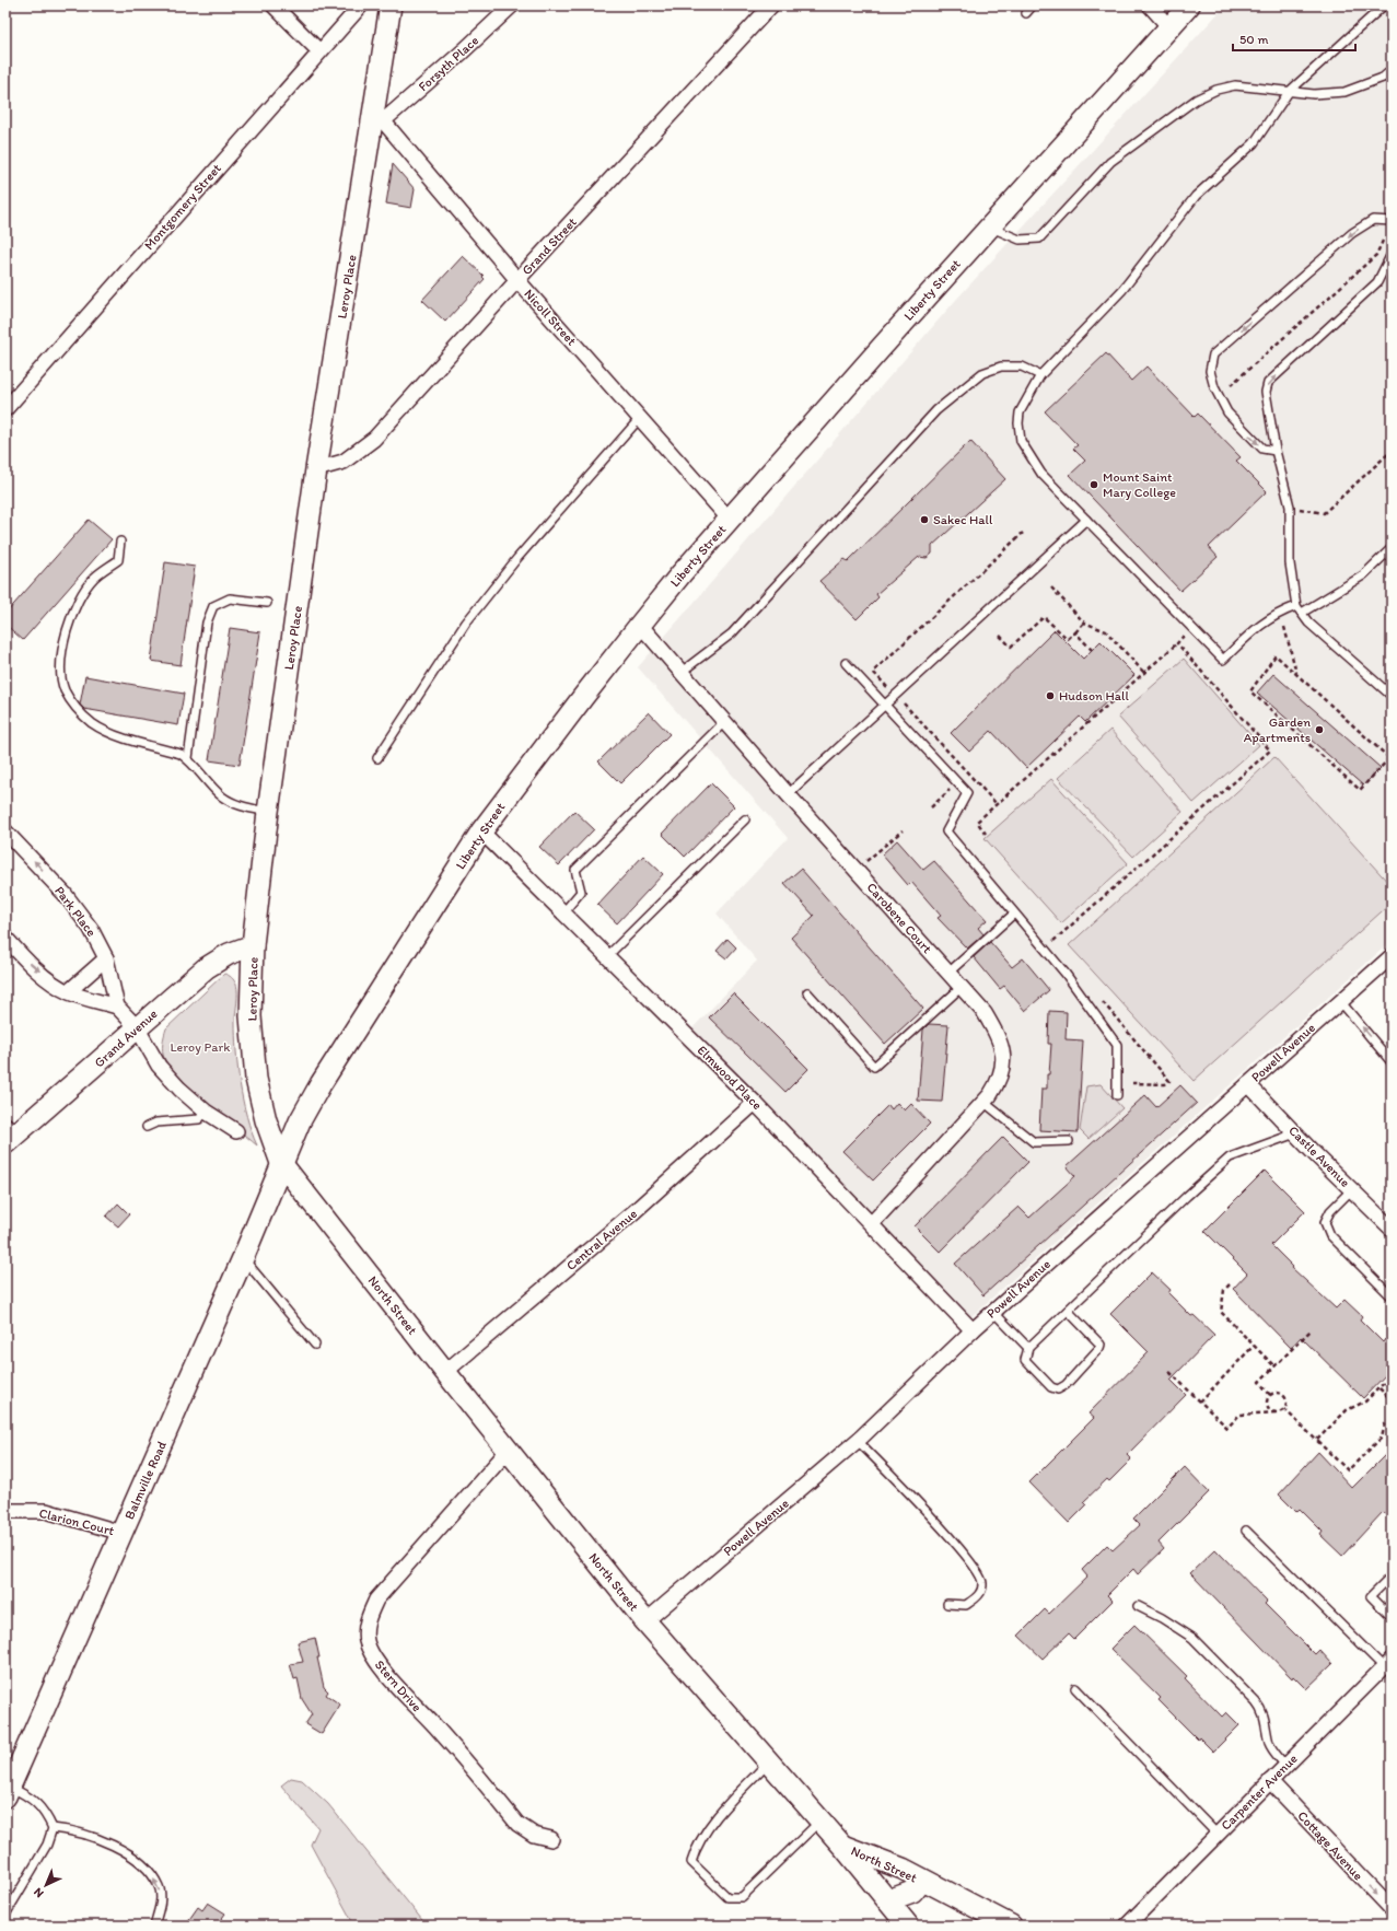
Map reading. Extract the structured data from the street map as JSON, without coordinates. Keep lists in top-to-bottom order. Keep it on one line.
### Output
{"streets":{"street":["Forsyth Place","Montgomery Street","Grand Street","Leroy Place","Liberty Street","Nicoll Street","Park Place","Carobene Court","Grand Avenue","Powell Avenue","Elmwood Place","Castle Avenue","Central Avenue","North Street","Balmville Road","Clarion Court","Stern Drive","Carpenter Avenue","Cottage Avenue"]},"crossings":[["Forsyth Place","Leroy Place"],["Forsyth Place","Nicoll Street"],["Grand Street","Leroy Place"],["Grand Street","Nicoll Street"],["Leroy Place","Liberty Street"],["Leroy Place","Nicoll Street"],["Leroy Place","Grand Avenue"],["Leroy Place","North Street"],["Leroy Place","Balmville Road"],["Liberty Street","Nicoll Street"],["Liberty Street","Carobene Court"],["Liberty Street","Elmwood Place"],["Liberty Street","North Street"],["Liberty Street","Balmville Road"],["Park Place","Grand Avenue"],["Carobene Court","Elmwood Place"],["Powell Avenue","Elmwood Place"],["Powell Avenue","Castle Avenue"],["Powell Avenue","North Street"],["Elmwood Place","Central Avenue"],["Central Avenue","North Street"],["North Street","Balmville Road"],["North Street","Stern Drive"],["Balmville Road","Clarion Court"],["Carpenter Avenue","Cottage Avenue"]],"one_way":["Cottage Avenue"],"parks":["Leroy Park"],"places":["Mount Saint Mary College","Sakec Hall","Hudson Hall","Garden Apartments"],"scale_bar":"50 m","north":"bottom left"}
